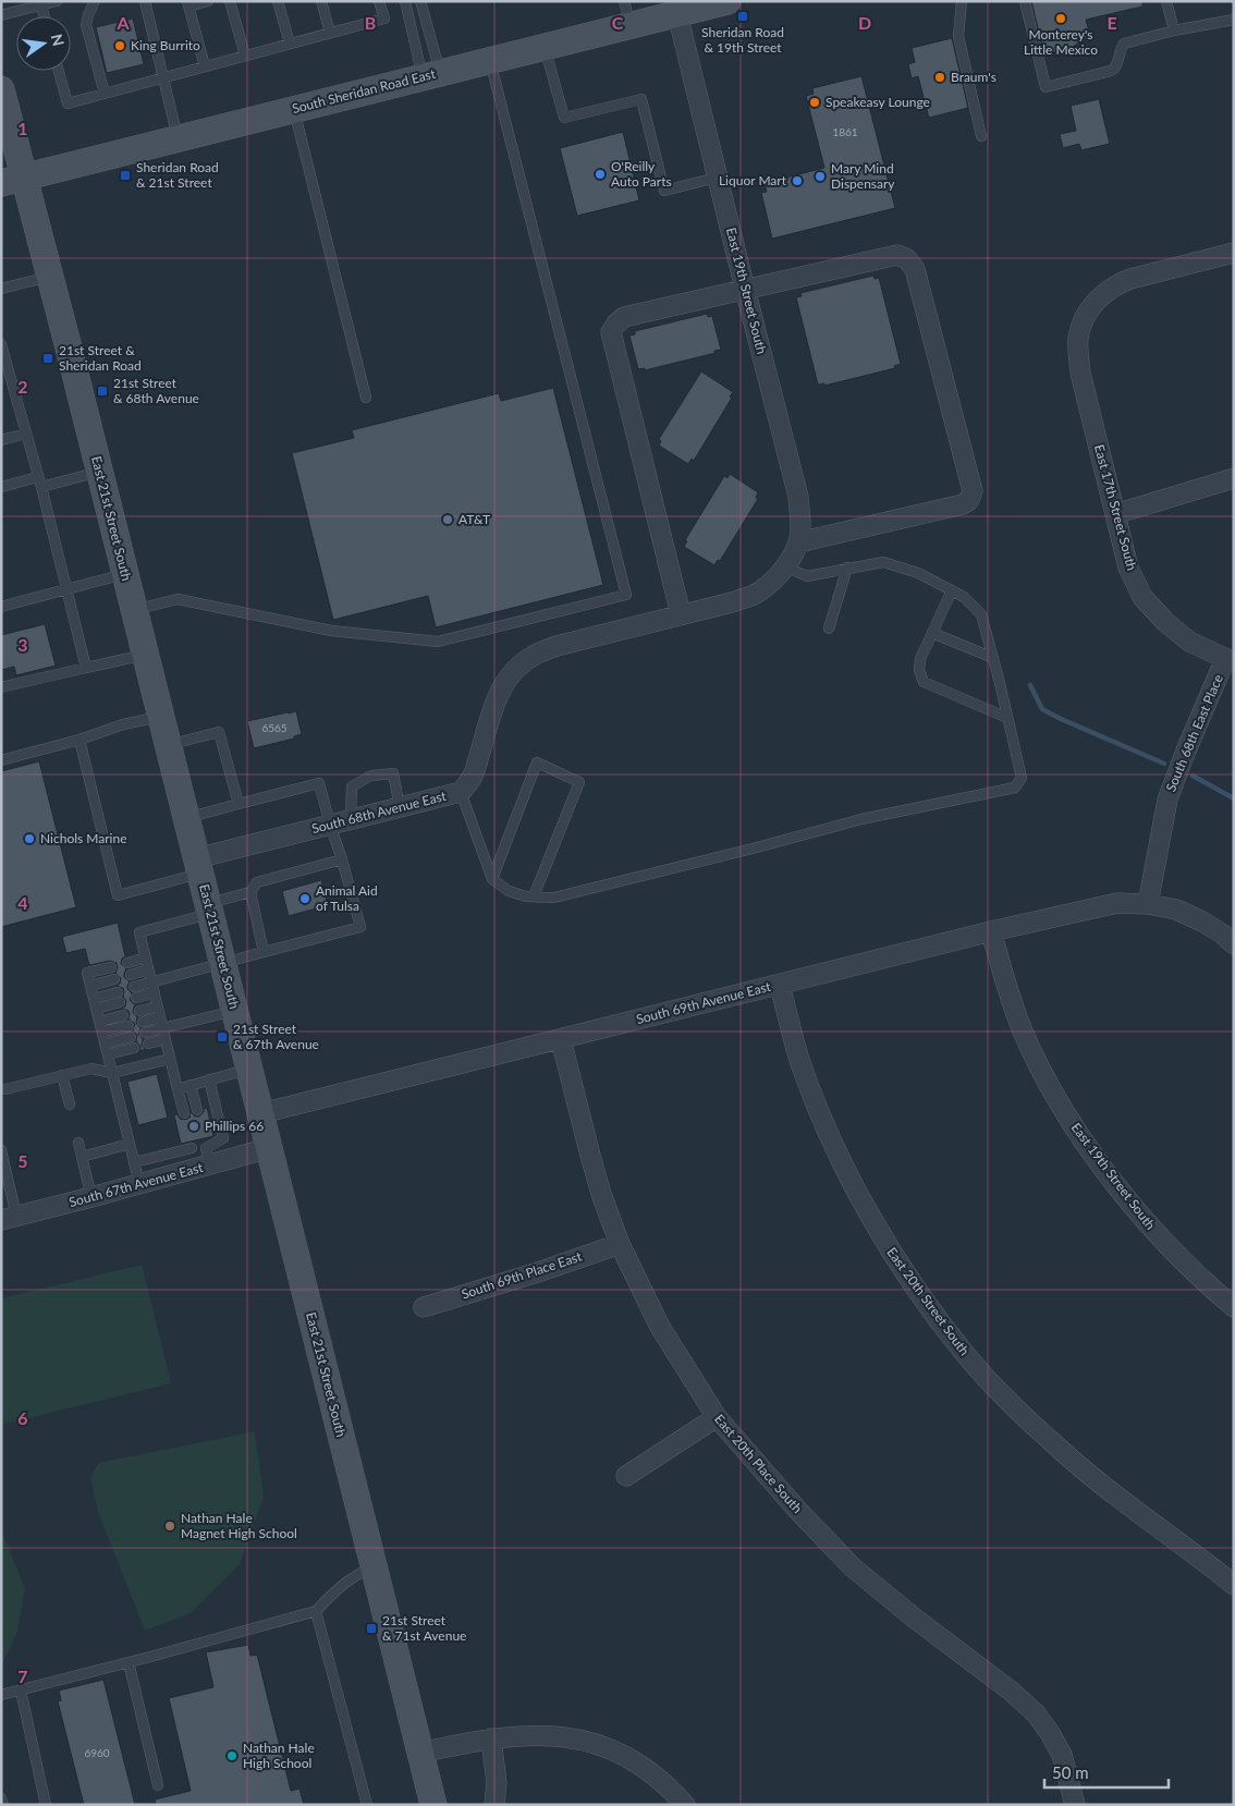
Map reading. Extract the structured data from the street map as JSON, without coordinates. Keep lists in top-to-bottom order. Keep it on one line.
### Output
{"streets":{"main road":["South Sheridan Road East","East 21st Street South"],"street":["East 19th Street South","East 17th Street South","South 68th East Place","South 68th Avenue East","South 69th Avenue East","South 67th Avenue East","South 69th Place East","East 20th Street South","East 20th Place South"]},"crossings":[["South Sheridan Road East","East 19th Street South"],["South Sheridan Road East","East 21st Street South"],["East 19th Street South","South 68th Avenue East"],["East 19th Street South","South 69th Avenue East"],["East 17th Street South","South 68th East Place"],["East 21st Street South","South 68th Avenue East"],["East 21st Street South","South 69th Avenue East"],["East 21st Street South","South 67th Avenue East"],["South 68th East Place","South 69th Avenue East"],["South 69th Avenue East","East 20th Street South"],["South 69th Avenue East","East 20th Place South"],["South 69th Place East","East 20th Place South"]],"places":{"transit":["Sheridan Road & 19th Street","Sheridan Road & 21st Street","21st Street & Sheridan Road","21st Street & 68th Avenue","21st Street & 67th Avenue","21st Street & 71st Avenue"],"other":["Monterey's Little Mexico","King Burrito","Braum's","Speakeasy Lounge","O'Reilly Auto Parts","Mary Mind Dispensary","Liquor Mart","AT&T","Nichols Marine","Animal Aid of Tulsa","Phillips 66","Nathan Hale Magnet High School","Nathan Hale High School"]},"house_numbers":["1861","6565","6960"],"scale_bar":"50 m","north":"right","grid":{"columns":["A","B","C","D","E"],"rows":["1","2","3","4","5","6","7"]}}
